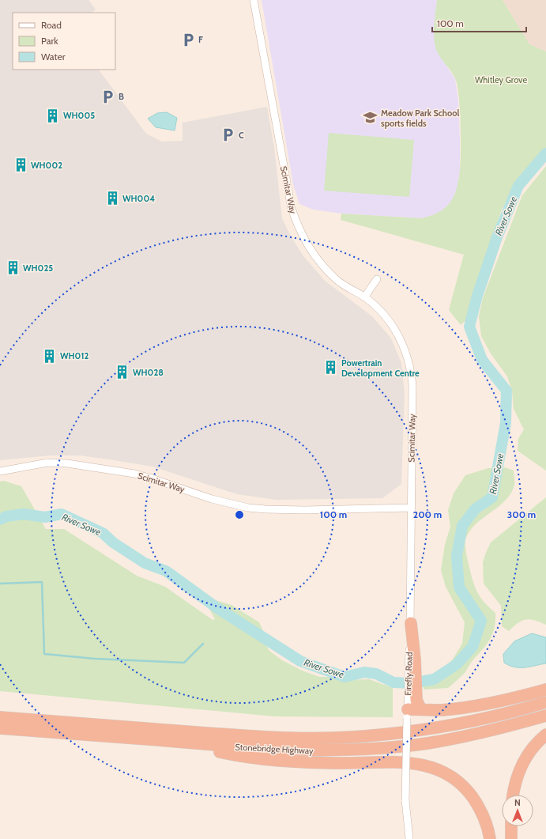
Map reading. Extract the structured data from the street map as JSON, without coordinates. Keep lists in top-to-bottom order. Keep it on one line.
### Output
{"streets":{"highway":["Stonebridge Highway"],"street":["Scimitar Way"]},"water":["River Sowe"],"parks":["Whitley Grove"],"places":{"parking":["F","B","C"],"building":["WH005","WH002","WH004","WH025","WH012","Powertrain Development Centre","WH028"],"school or university":["Meadow Park School sports fields"]},"legend":["Road","Park","Water"],"scale_bar":"100 m","north":"top","rings":["100 m","200 m","300 m"]}
